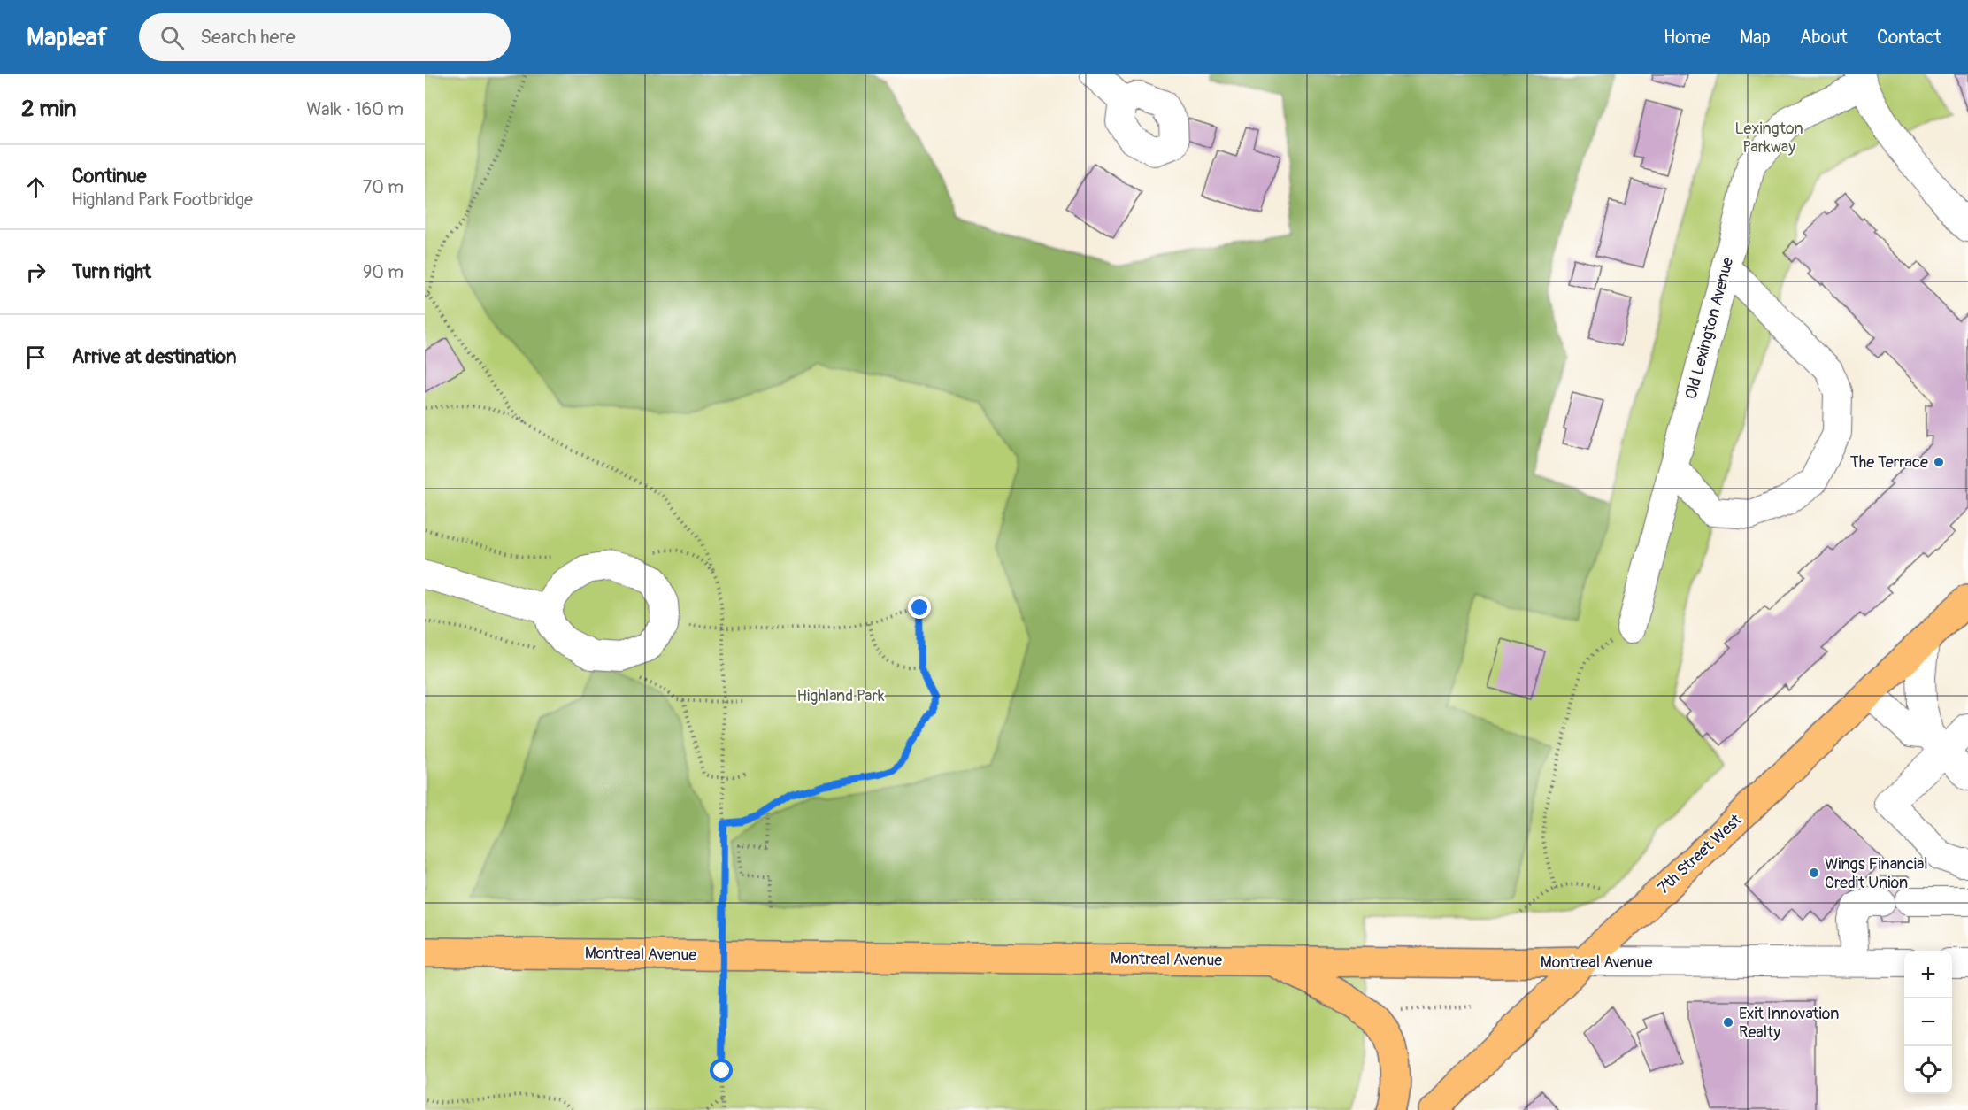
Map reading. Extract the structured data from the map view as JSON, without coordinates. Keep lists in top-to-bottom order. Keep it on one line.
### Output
{"streets":{"main road":["7th Street West","Montreal Avenue"],"street":["Old Lexington Avenue"]},"crossings":[["7th Street West","Montreal Avenue"]],"parks":["Lexington Parkway","Highland Park"],"places":["The Terrace","Wings Financial Credit Union","Exit Innovation Realty"],"page":{"header":"Mapleaf","search":"Search here","nav":["Home","Map","About","Contact"],"heading":["2 min","Walk · 160 m"],"list":[["Continue","Highland Park Footbridge","70 m"],["Turn right","90 m"],"Arrive at destination"],"map_buttons":["+","−"]}}
